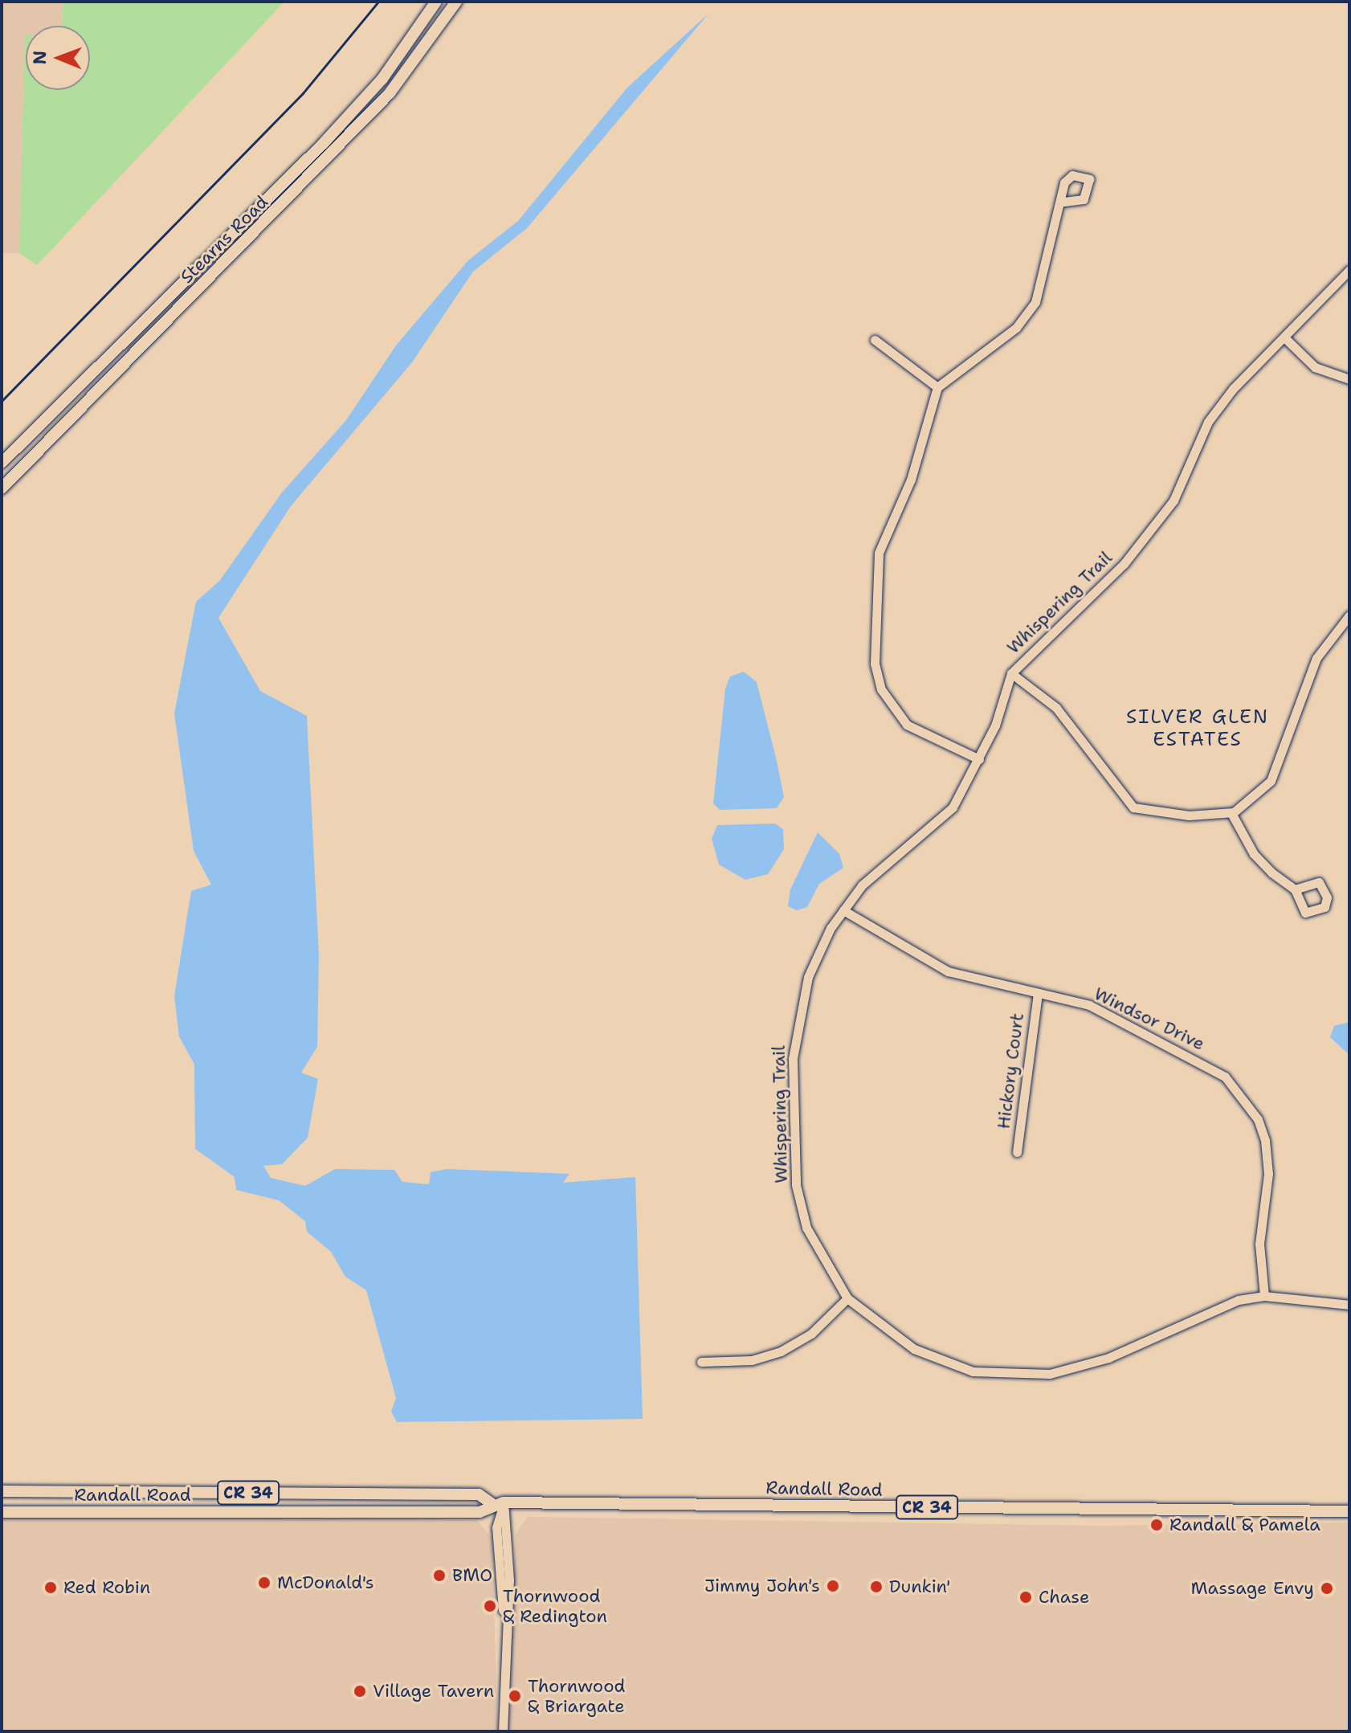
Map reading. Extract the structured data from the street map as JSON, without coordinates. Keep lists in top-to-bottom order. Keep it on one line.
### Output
{"streets":{"main road":["Stearns Road","Randall Road","CR 34"],"street":["Whispering Trail","Windsor Drive","Hickory Court"]},"crossings":[["Whispering Trail","Windsor Drive"],["Windsor Drive","Hickory Court"]],"districts":["SILVER GLEN ESTATES"],"places":["Randall & Pamela","BMO","McDonald's","Jimmy John's","Dunkin'","Red Robin","Massage Envy","Chase","Thornwood & Redington","Village Tavern","Thornwood & Briargate"],"north":"left"}
